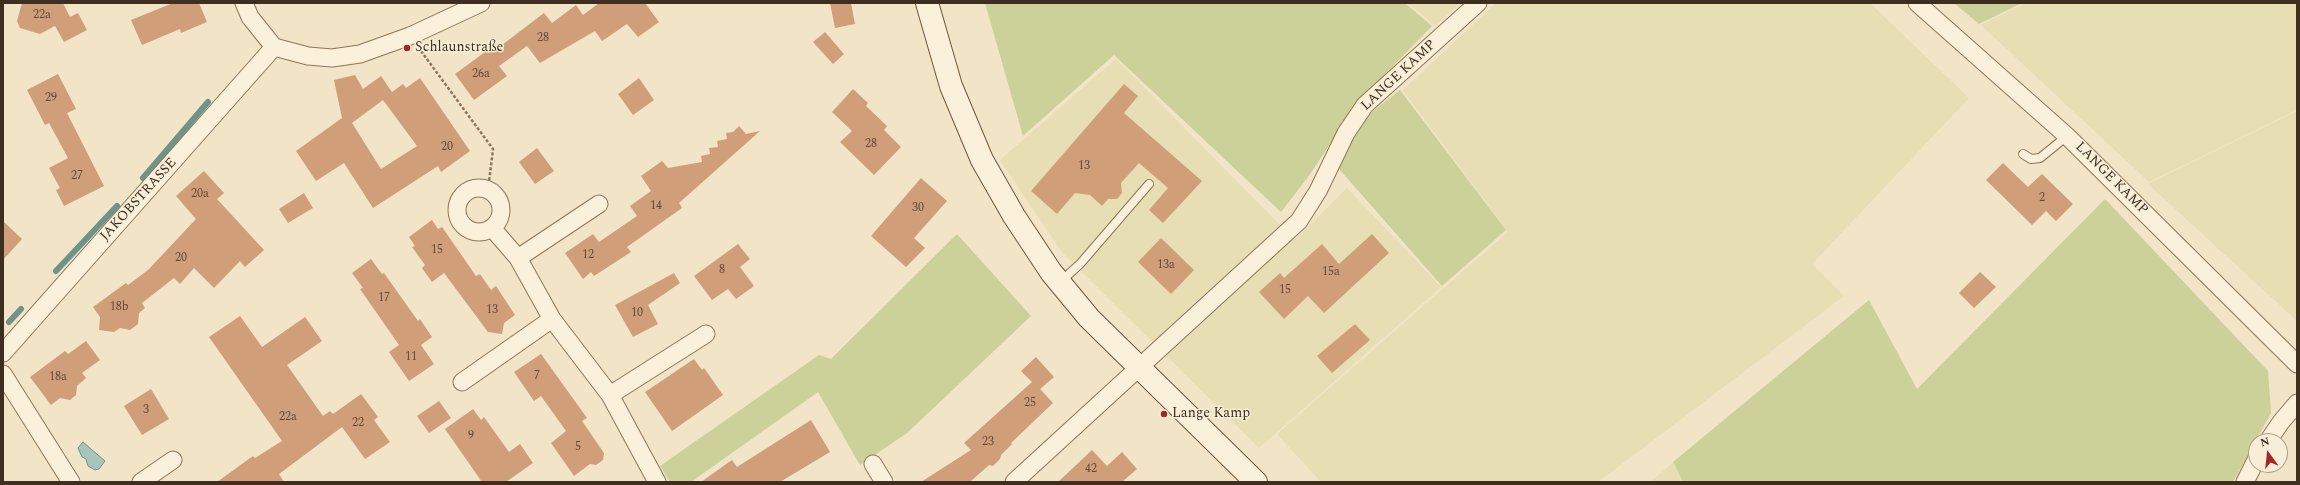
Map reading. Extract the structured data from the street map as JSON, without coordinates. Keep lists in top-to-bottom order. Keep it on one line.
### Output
{"streets":{"street":["LANGE KAMP","JAKOBSTRASSE"]},"places":["Schlaunstraße","Lange Kamp"],"house_numbers":["22a","28","26a","29","28","20","13","27","20a","2","14","30","15","12","20","13a","8","15a","15","17","18b","13","10","11","7","18a","25","3","22a","22","9","23","5","42"],"north":"top"}
